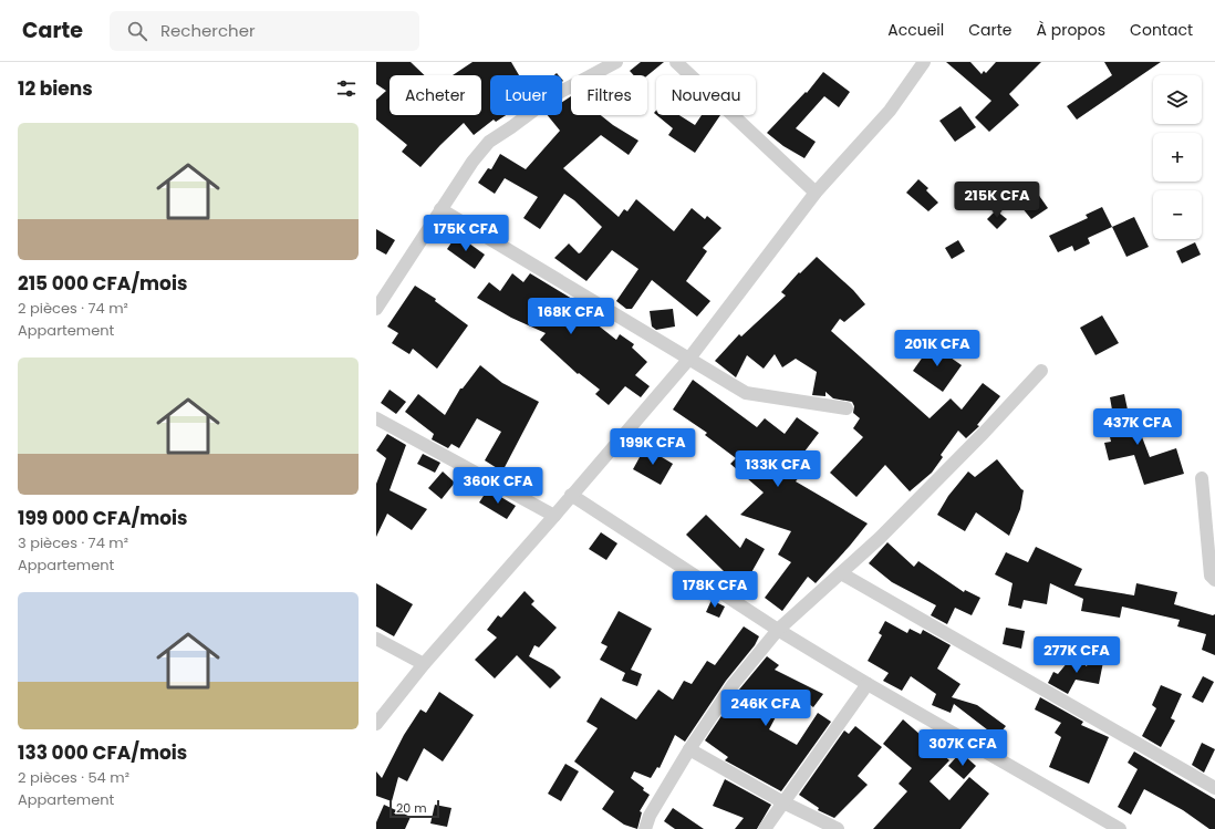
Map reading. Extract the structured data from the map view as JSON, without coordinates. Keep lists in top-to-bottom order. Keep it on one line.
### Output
{"scale_bar":"20 m","page":{"header":"Carte","search":"Rechercher","nav":["Accueil","Carte","À propos","Contact"],"heading":"12 biens","map_buttons":["+","−"],"chip":["Acheter","Louer","Filtres","Nouveau"],"list":[{"name":"215 000 CFA/mois","note":"2 pièces · 74 m² · Appartement"},{"name":"199 000 CFA/mois","note":"3 pièces · 74 m² · Appartement"},{"name":"133 000 CFA/mois","note":"2 pièces · 54 m² · Appartement"}],"price":["215K CFA","175K CFA","168K CFA","201K CFA","437K CFA","199K CFA","133K CFA","360K CFA","178K CFA","277K CFA","246K CFA","307K CFA"],"scale":"20 m"}}
